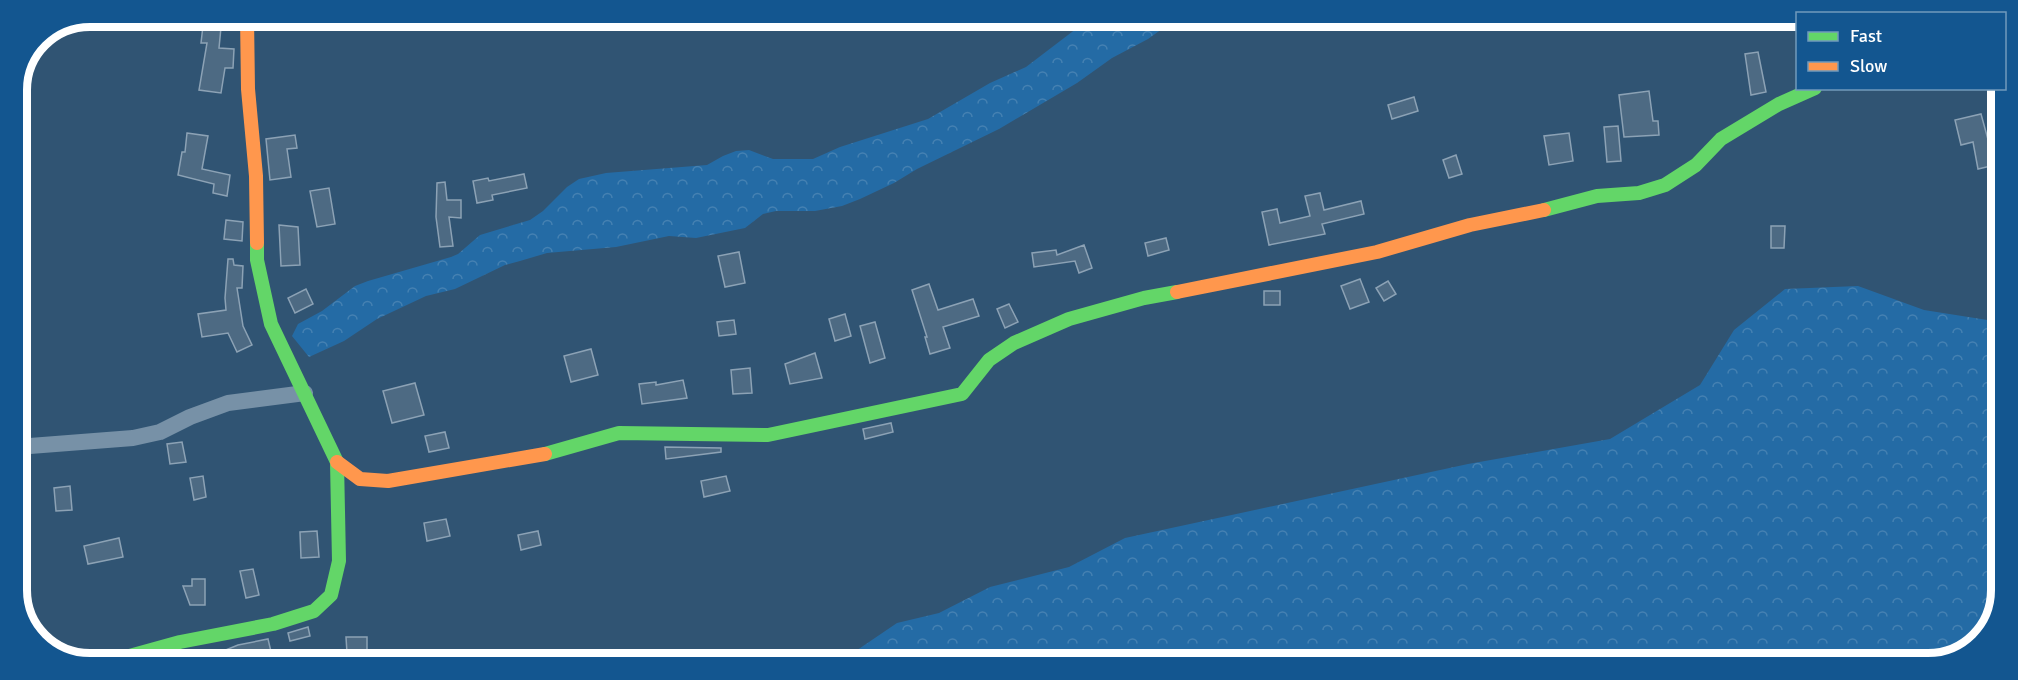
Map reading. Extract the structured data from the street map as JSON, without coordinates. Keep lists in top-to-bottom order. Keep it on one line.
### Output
{"legend":["Fast","Slow"]}
